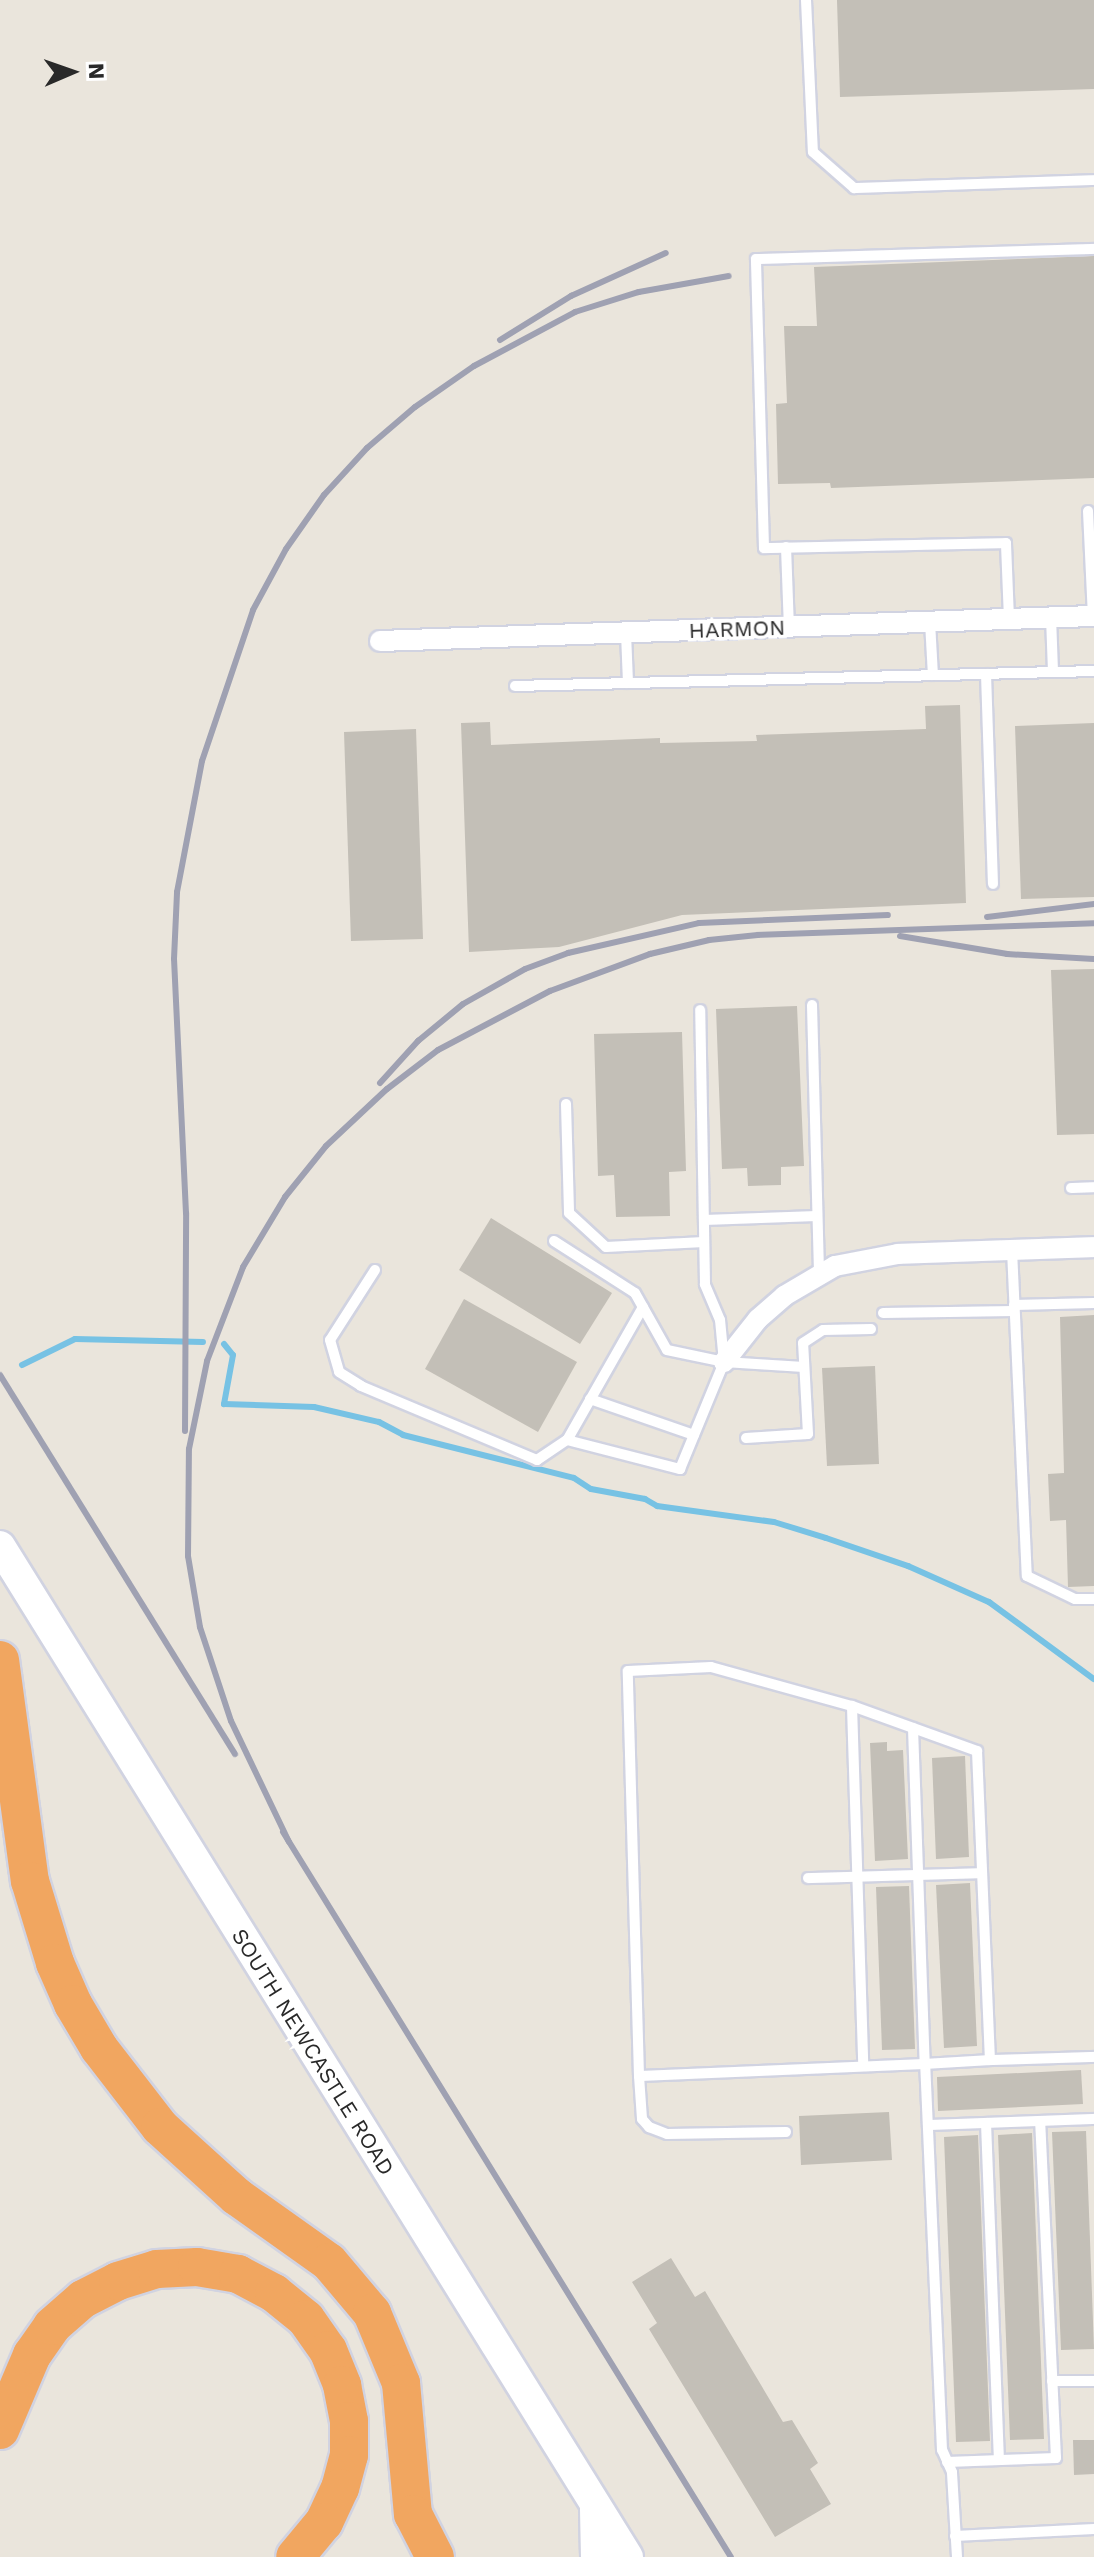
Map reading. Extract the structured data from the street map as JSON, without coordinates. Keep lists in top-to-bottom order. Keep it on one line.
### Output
{"streets":{"street":["HARMON","SOUTH NEWCASTLE ROAD"]},"north":"right"}
